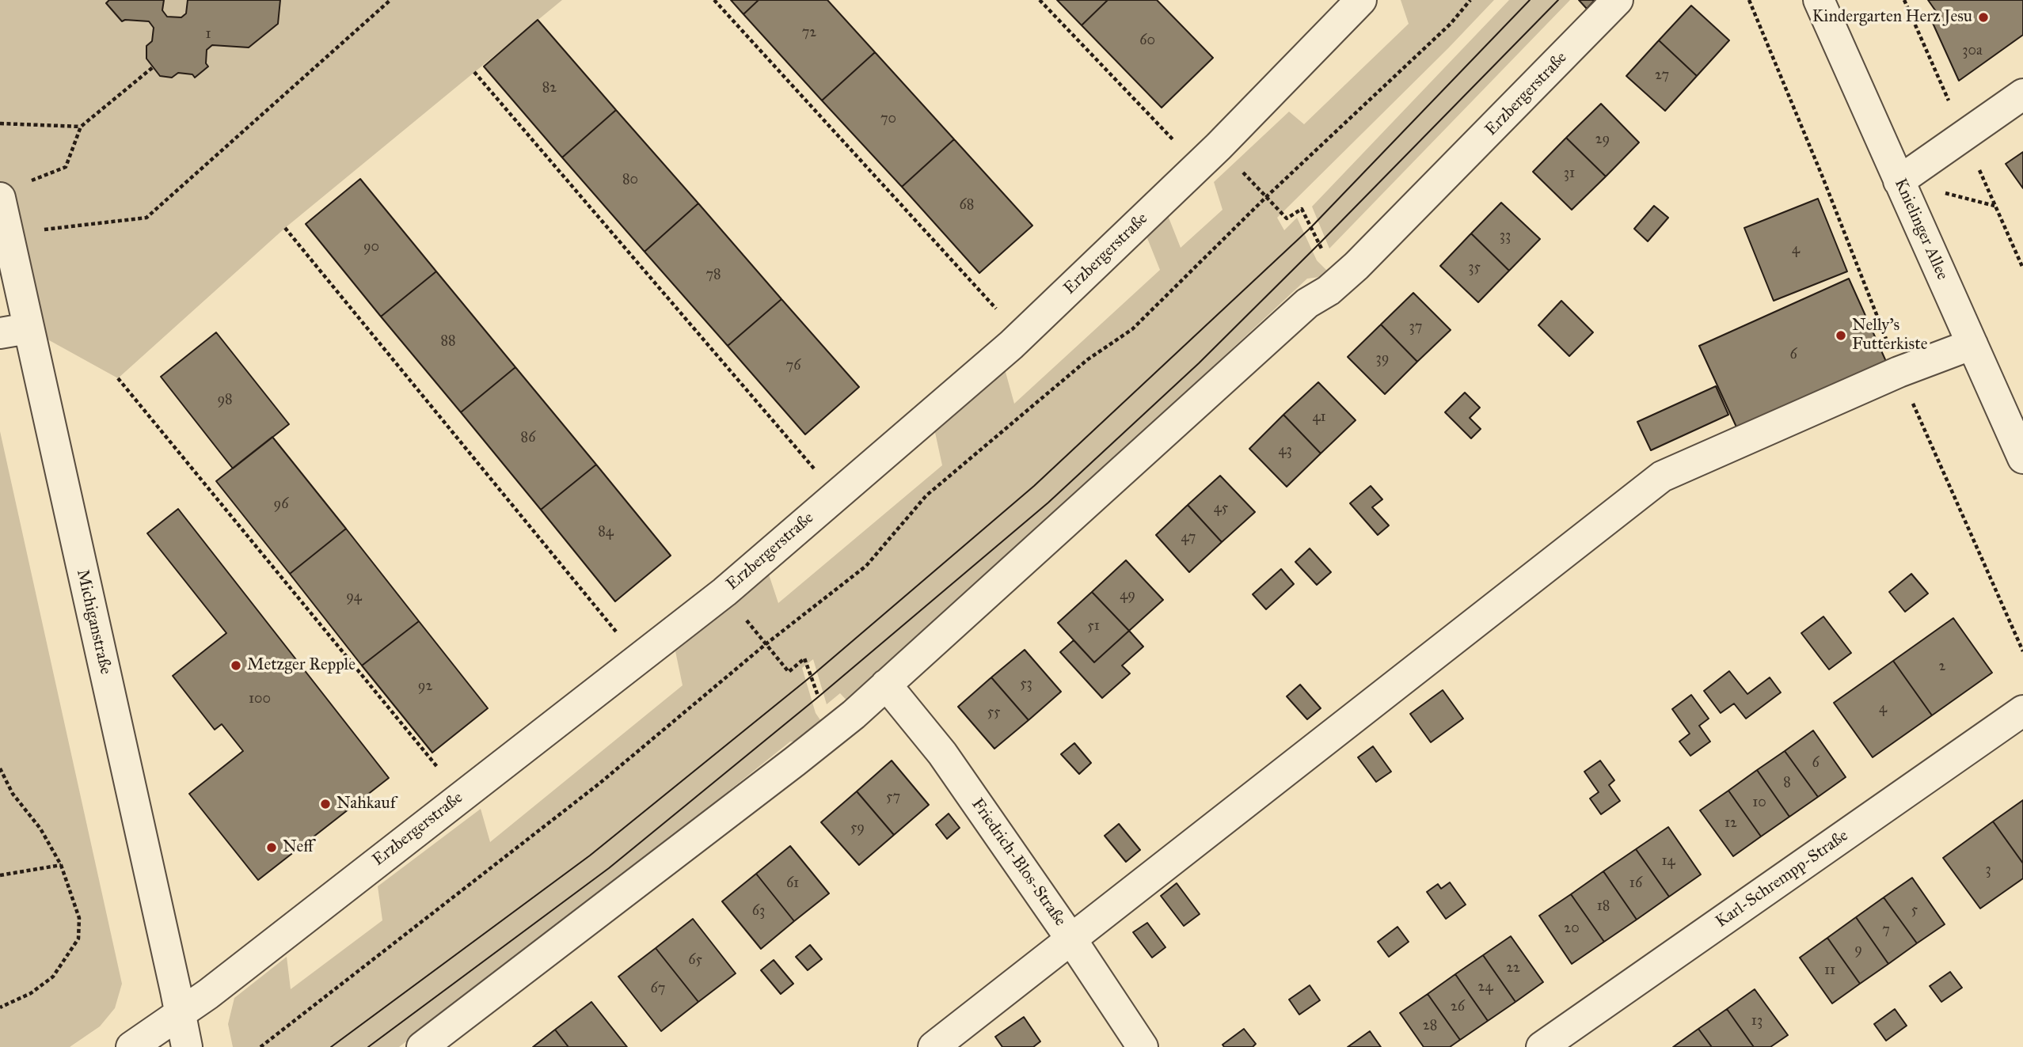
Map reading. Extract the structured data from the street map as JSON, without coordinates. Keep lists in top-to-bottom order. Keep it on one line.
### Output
{"streets":{"street":["Erzbergerstraße","Knielinger Allee","Michiganstraße","Friedrich-Blos-Straße","Karl-Schrempp-Straße"]},"crossings":[["Erzbergerstraße","Michiganstraße"],["Erzbergerstraße","Friedrich-Blos-Straße"]],"places":["Kindergarten Herz Jesu","Nelly's Futterkiste","Metzger Repple","Nahkauf","Neff"],"house_numbers":["72","1","60","30a","27","82","70","29","31","80","68","33","90","4","35","78","37","88","6","39","76","98","41","86","43","96","45","84","47","49","94","51","2","53","92","100","4","55","6","8","57","10","12","59","14","3","61","16","18","5","63","20","7","9","65","22","11","24","67","26","13","28"]}
